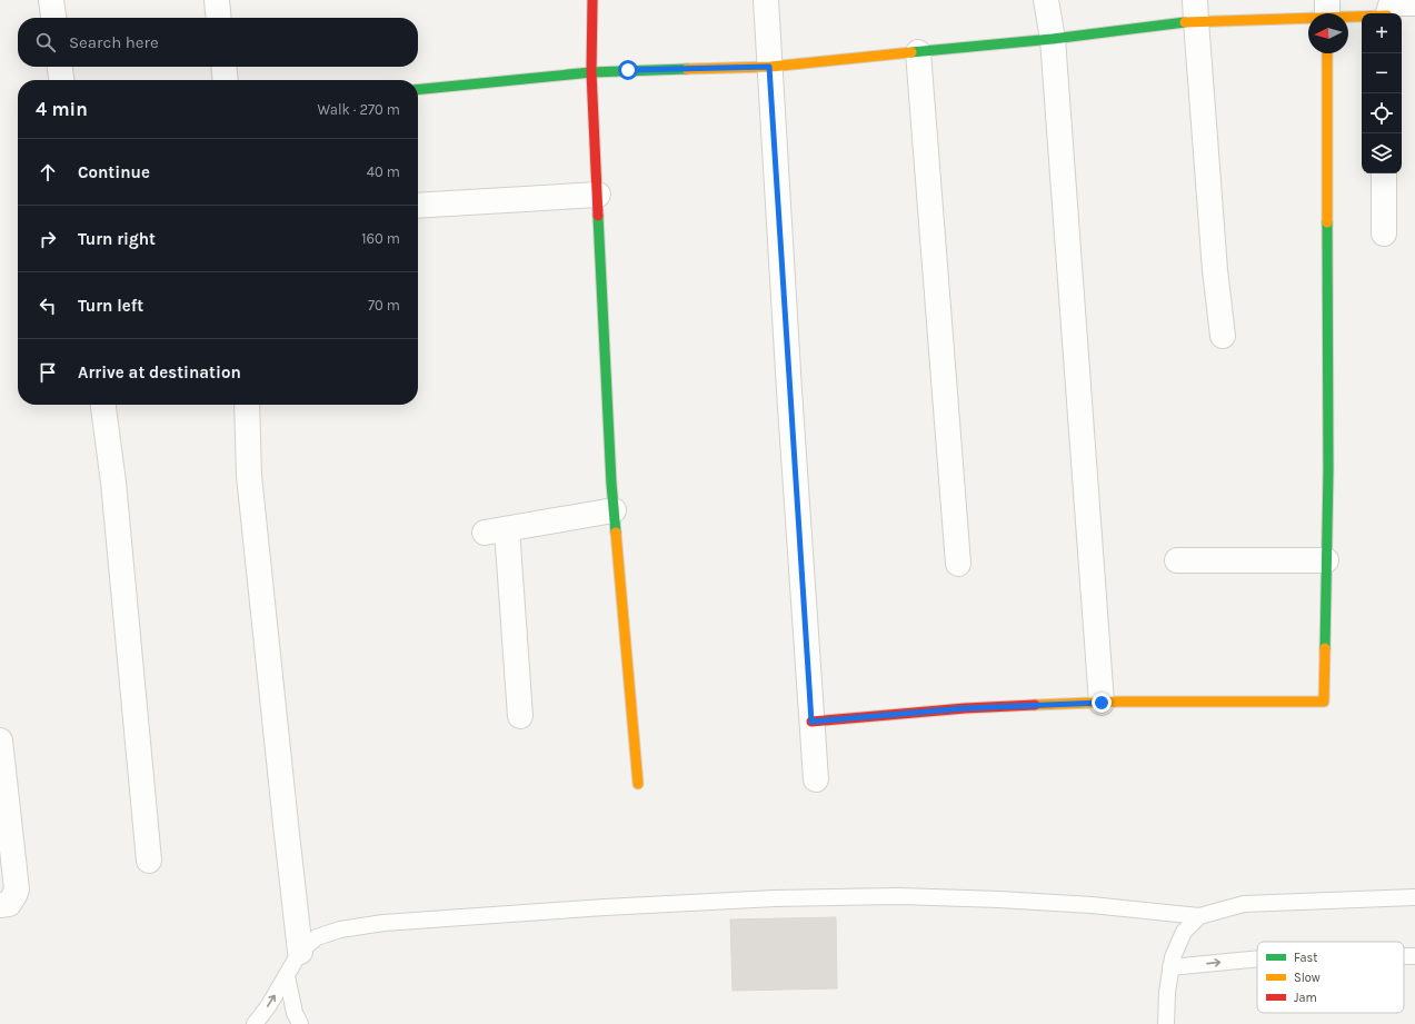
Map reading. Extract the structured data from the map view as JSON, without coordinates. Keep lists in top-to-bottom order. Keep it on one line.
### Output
{"legend":["Fast","Slow","Jam"],"north":"left","page":{"map_buttons":["+","−"],"search":"Search here","heading":["4 min","Walk · 270 m"],"list":[["Continue","40 m"],["Turn right","160 m"],["Turn left","70 m"],"Arrive at destination"]}}
